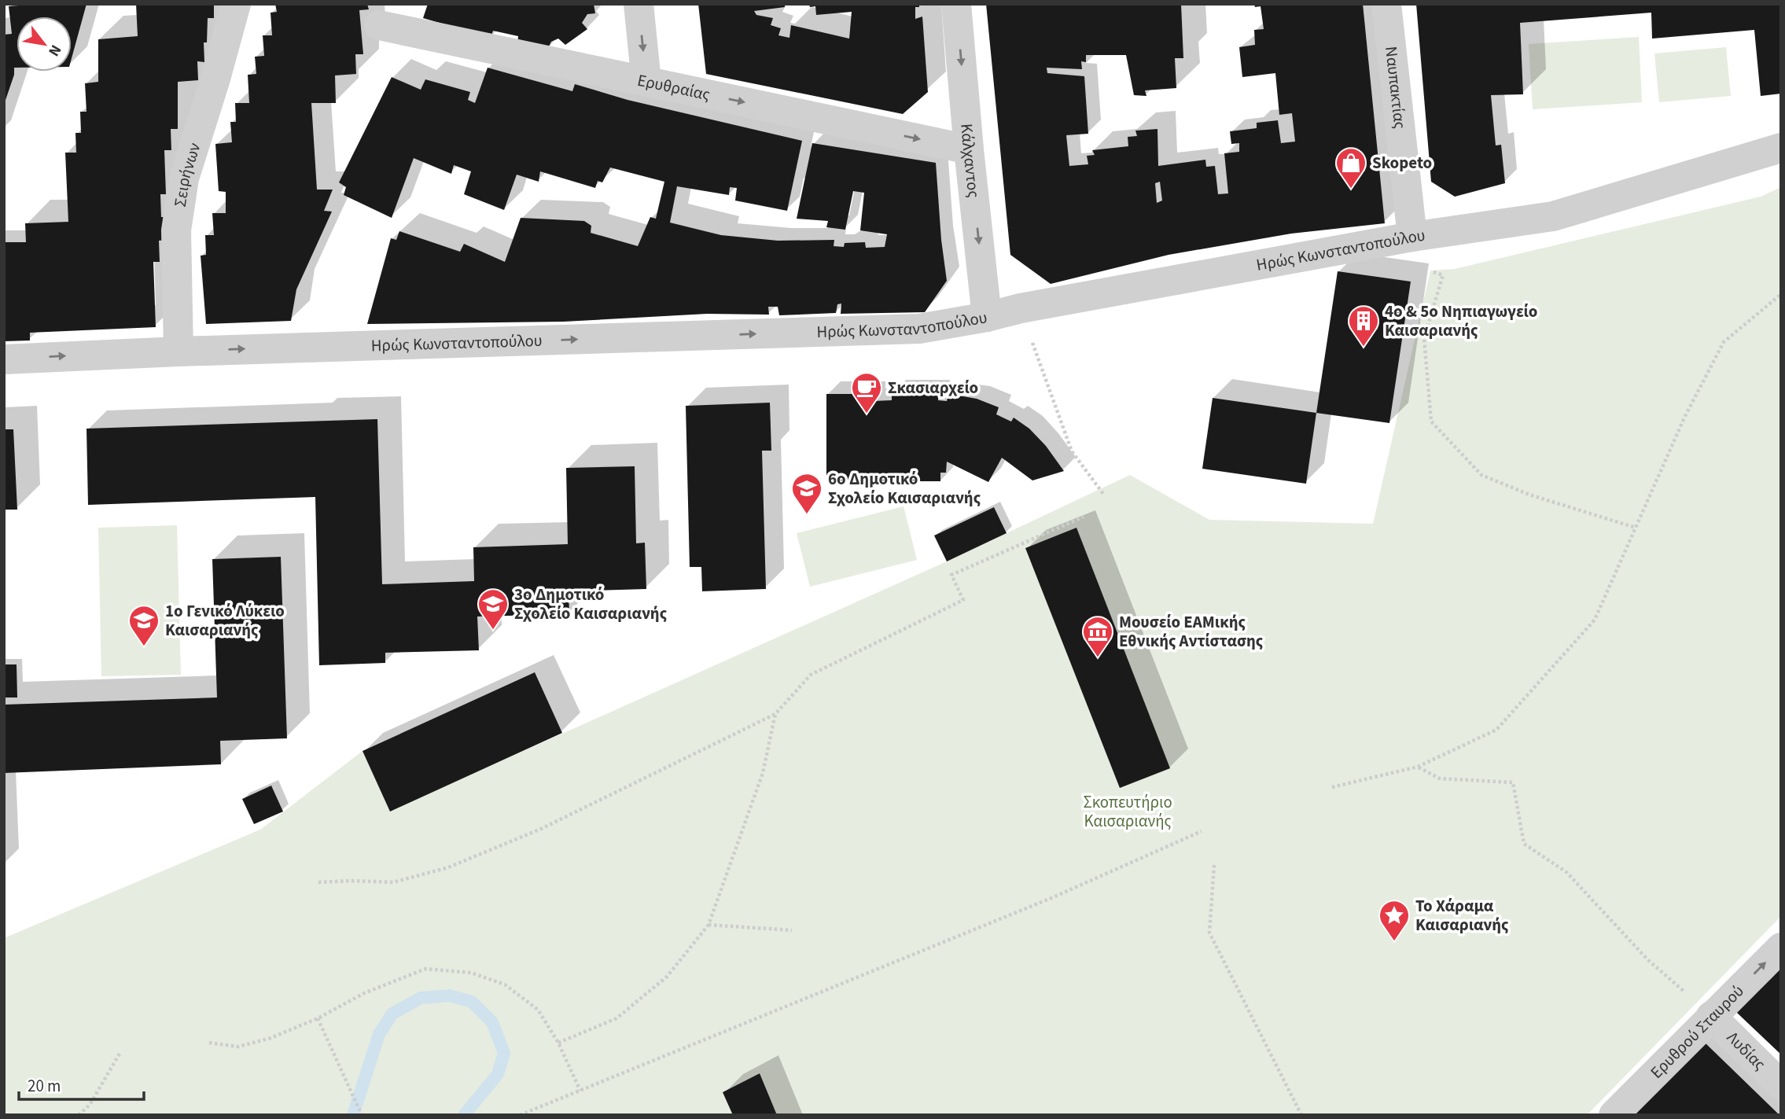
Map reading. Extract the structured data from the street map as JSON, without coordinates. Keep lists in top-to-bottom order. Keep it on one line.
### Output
{"streets":{"street":["Ερυθραίας","Ναυπακτίας","Κάλχαντος","Σειρήνων","Ηρώς Κωνσταντοπούλου","Ερυθρού Σταυρού","Λυδίας"]},"crossings":[["Ερυθραίας","Κάλχαντος"],["Ναυπακτίας","Ηρώς Κωνσταντοπούλου"],["Κάλχαντος","Ηρώς Κωνσταντοπούλου"],["Σειρήνων","Ηρώς Κωνσταντοπούλου"],["Ερυθρού Σταυρού","Λυδίας"]],"one_way":["Ερυθραίας","Κάλχαντος","Ηρώς Κωνσταντοπούλου","Ερυθρού Σταυρού"],"parks":["Σκοπευτήριο Καισαριανής"],"places":{"shop":["Skopeto"],"building":["4o & 5ο Νηπιαγωγείο Καισαριανής"],"cafe":["Σκασιαρχείο"],"school or university":["6ο Δημοτικό Σχολείο Καισαριανής","3ο Δημοτικό Σχολείο Καισαριανής","1ο Γενικό Λύκειο Καισαριανής"],"museum":["Μουσείο ΕΑΜικής Εθνικής Αντίστασης"],"place":["Το Χάραμα Καισαριανής"]},"scale_bar":"20 m","north":"bottom right"}
